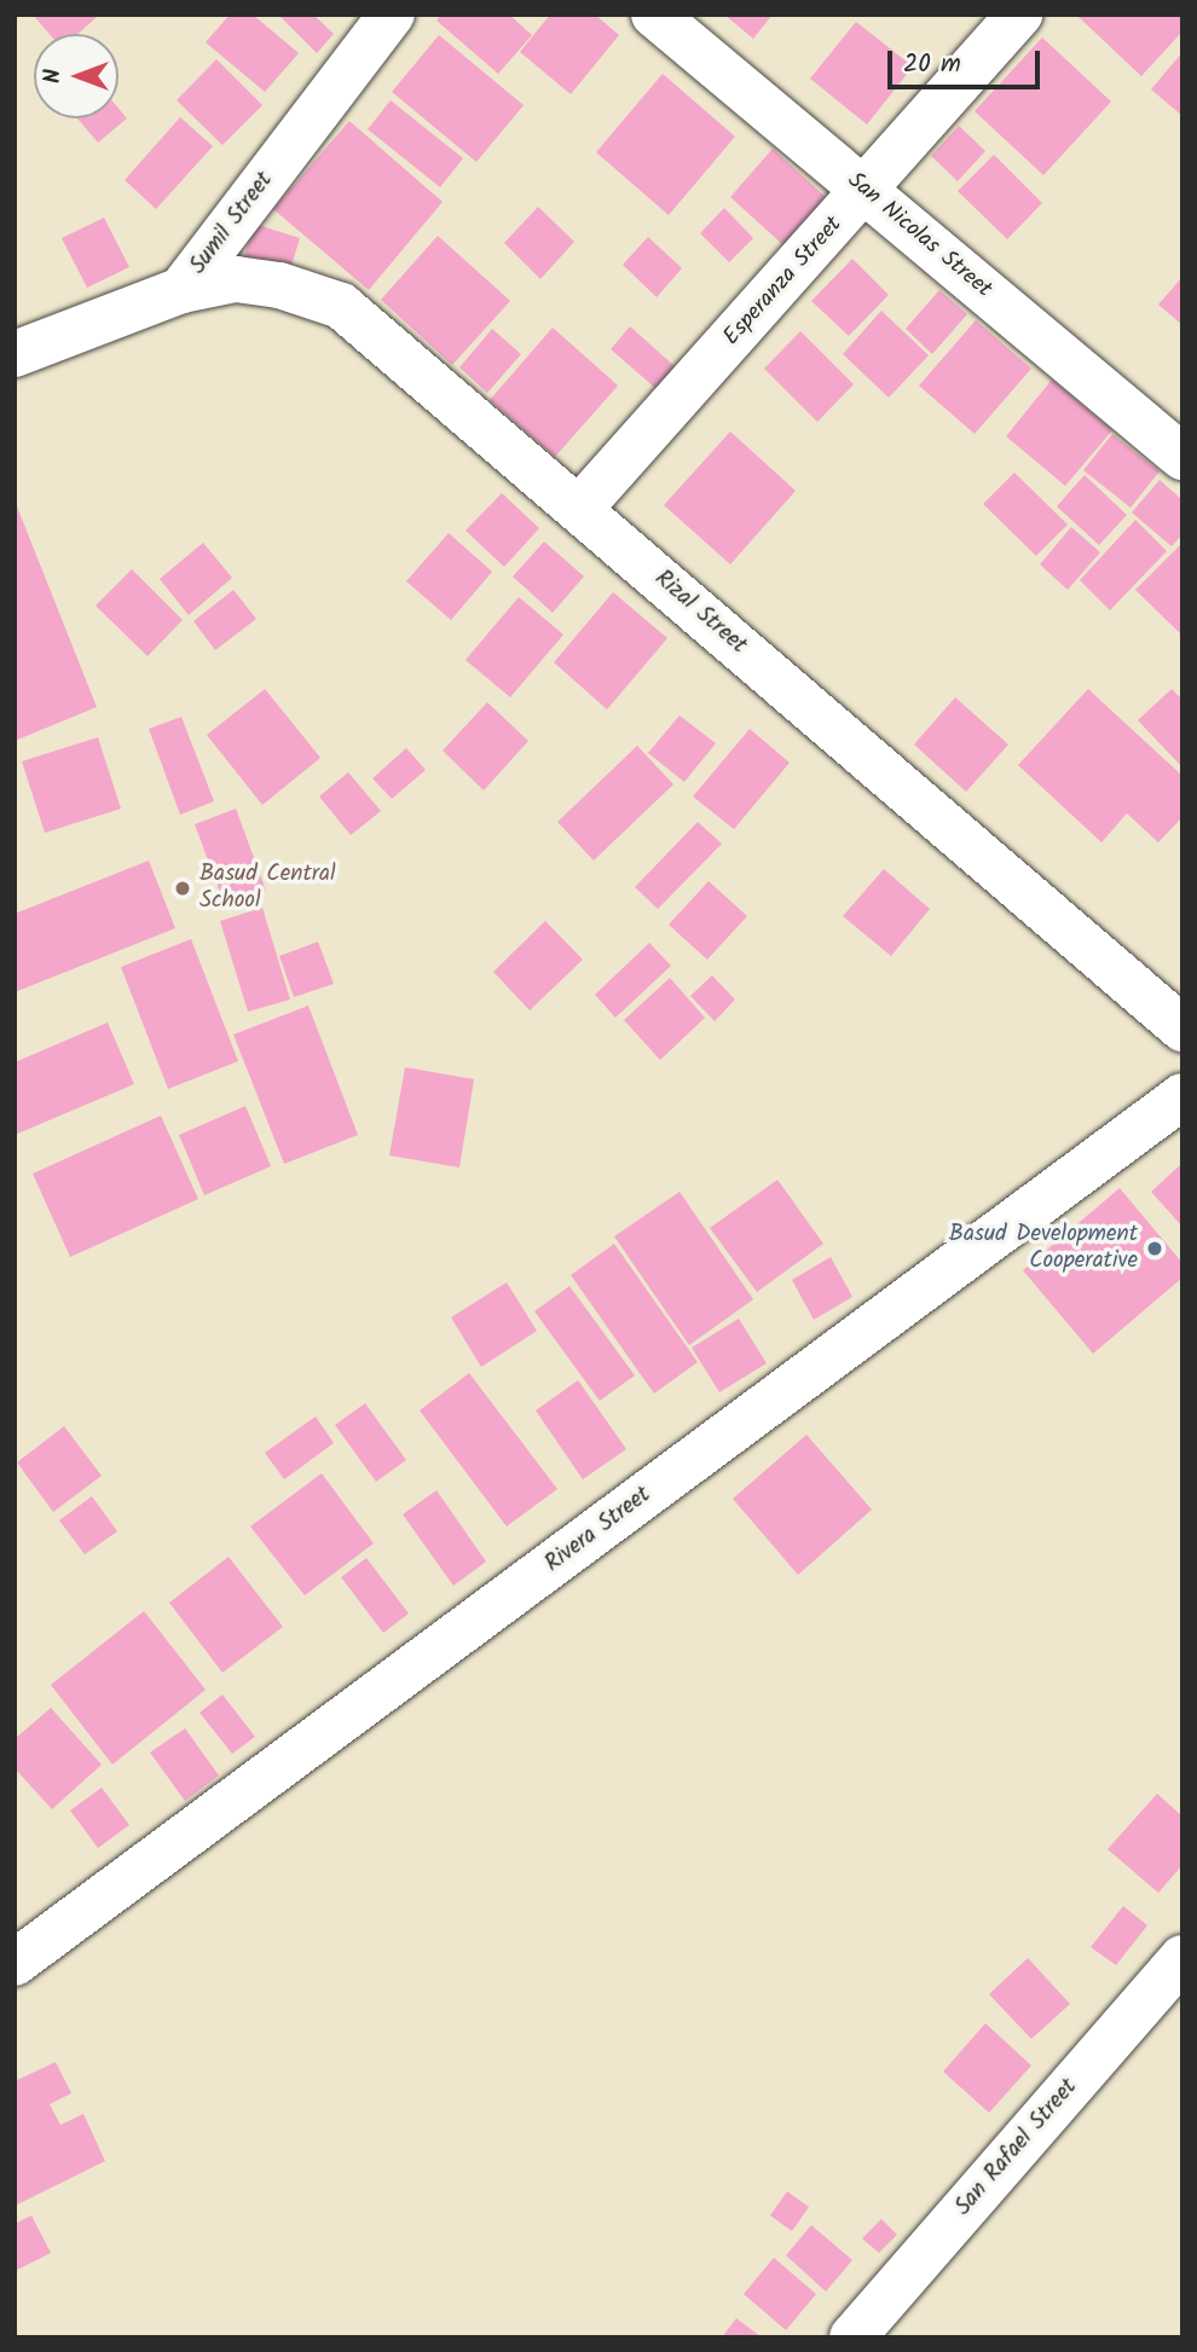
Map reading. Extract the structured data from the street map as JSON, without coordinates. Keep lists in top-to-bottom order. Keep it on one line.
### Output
{"streets":{"street":["Sumil Street","San Nicolas Street","Esperanza Street","Rizal Street","Rivera Street","San Rafael Street"]},"crossings":[["Sumil Street","Rizal Street"],["San Nicolas Street","Esperanza Street"],["Esperanza Street","Rizal Street"]],"places":["Basud Central School","Basud Development Cooperative"],"scale_bar":"20 m","north":"left"}
